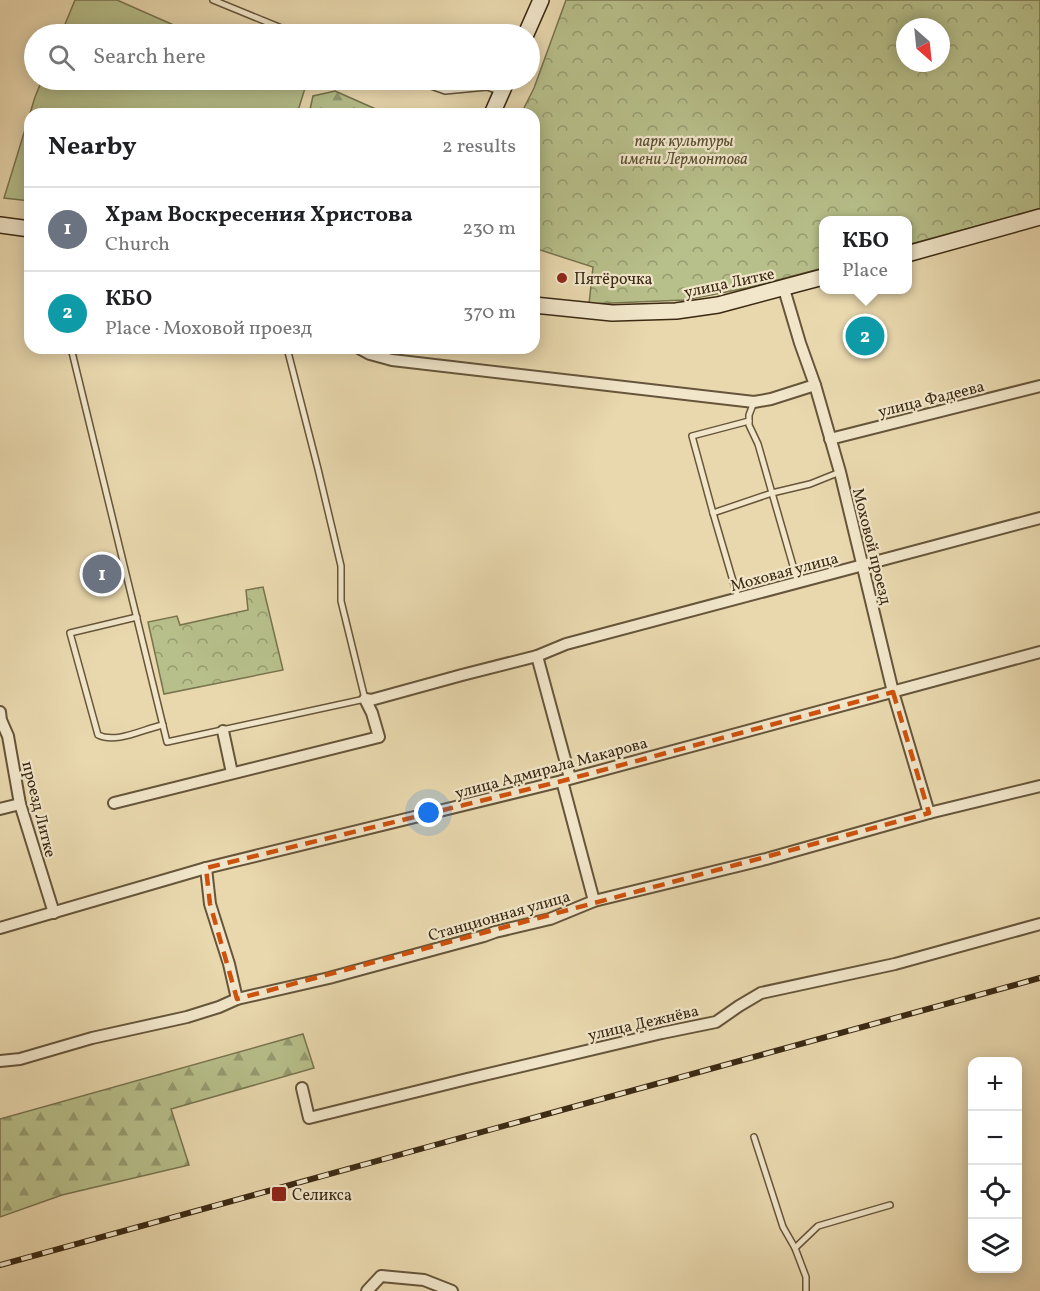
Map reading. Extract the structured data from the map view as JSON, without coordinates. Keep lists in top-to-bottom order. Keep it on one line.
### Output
{"streets":{"main road":["улица Литке"],"street":["улица Фадеева","Моховой проезд","Моховая улица","улица Адмирала Макарова","проезд Литке","Станционная улица","улица Дежнёва"]},"crossings":[["улица Литке","Моховой проезд"],["улица Фадеева","Моховой проезд"],["Моховой проезд","Моховая улица"],["Моховой проезд","улица Адмирала Макарова"],["Моховой проезд","Станционная улица"],["улица Адмирала Макарова","проезд Литке"]],"parks":["парк культуры имени Лермонтова"],"places":{"other":["Пятёрочка"],"transit":["Селикса"]},"north":"bottom right","page":{"search":"Search here","heading":["Nearby","2 results"],"list":[{"mark":"1","name":"Храм Воскресения Христова","note":"Church","value":"230 m"},{"mark":"2","name":"КБО","note":"Place · Моховой проезд","value":"370 m"}],"popup":["КБО","Place"],"pins":["2","1"],"map_buttons":["+","−"]}}
